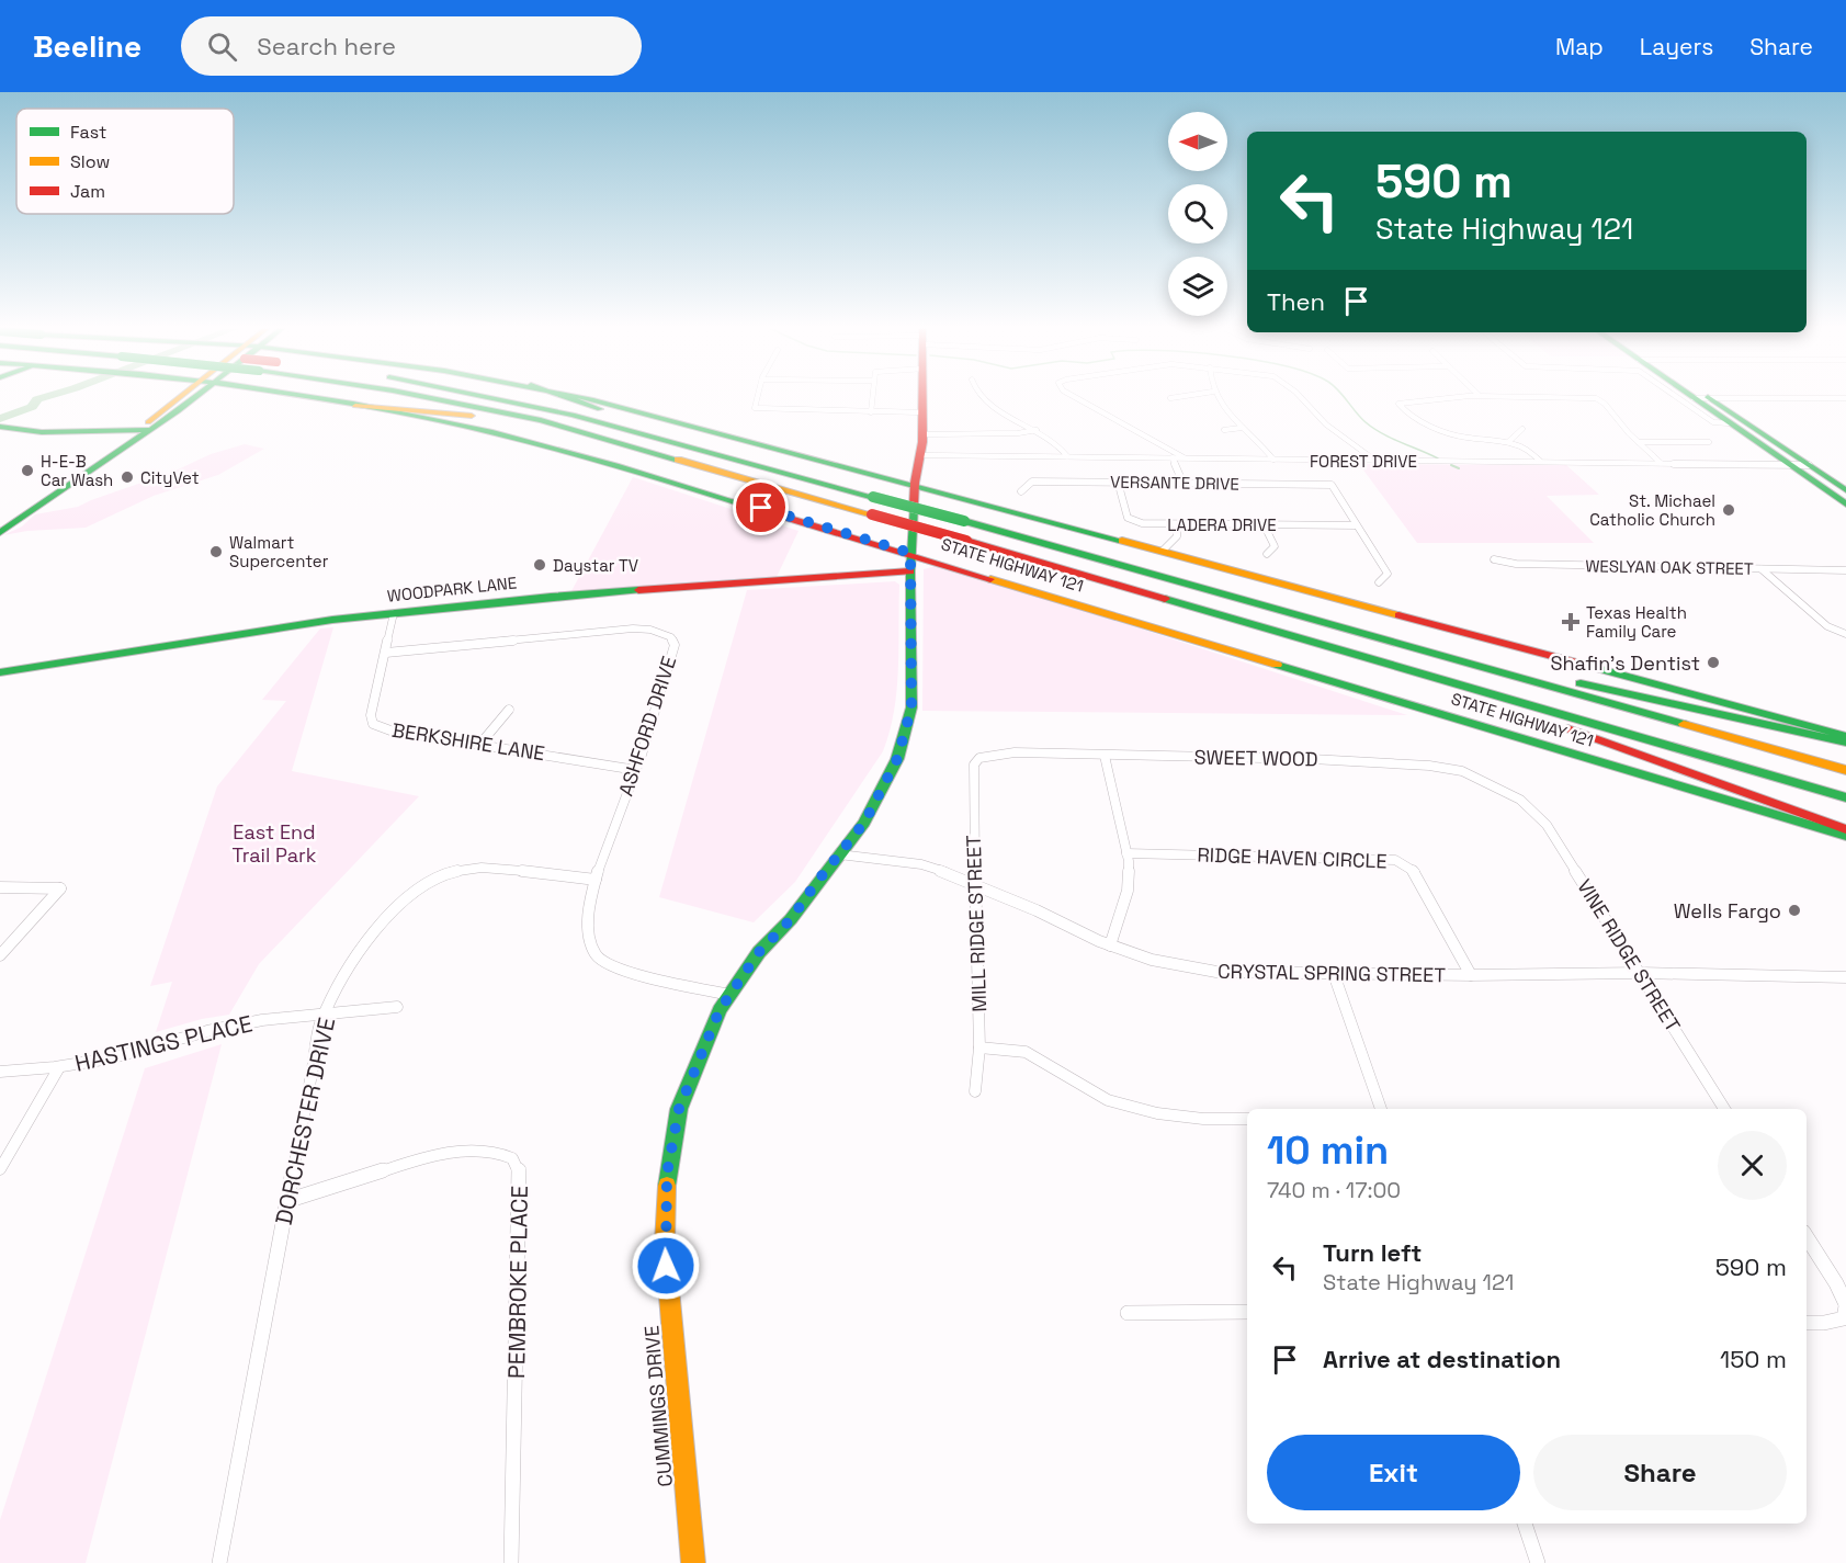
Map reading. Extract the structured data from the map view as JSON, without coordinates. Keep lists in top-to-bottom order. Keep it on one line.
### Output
{"streets":{"main road":["STATE HIGHWAY 121","WOODPARK LANE","CUMMINGS DRIVE"],"street":["FOREST DRIVE","VERSANTE DRIVE","LADERA DRIVE","WESLYAN OAK STREET","ASHFORD DRIVE","BERKSHIRE LANE","SWEET WOOD","RIDGE HAVEN CIRCLE","MILL RIDGE STREET","VINE RIDGE STREET","CRYSTAL SPRING STREET","HASTINGS PLACE","DORCHESTER DRIVE","PEMBROKE PLACE"]},"crossings":[["FOREST DRIVE","CUMMINGS DRIVE"],["VERSANTE DRIVE","LADERA DRIVE"],["STATE HIGHWAY 121","CUMMINGS DRIVE"],["WOODPARK LANE","BERKSHIRE LANE"],["WOODPARK LANE","CUMMINGS DRIVE"],["ASHFORD DRIVE","BERKSHIRE LANE"],["ASHFORD DRIVE","DORCHESTER DRIVE"],["ASHFORD DRIVE","CUMMINGS DRIVE"],["SWEET WOOD","MILL RIDGE STREET"],["SWEET WOOD","VINE RIDGE STREET"],["RIDGE HAVEN CIRCLE","CRYSTAL SPRING STREET"],["MILL RIDGE STREET","CRYSTAL SPRING STREET"],["VINE RIDGE STREET","CRYSTAL SPRING STREET"],["CRYSTAL SPRING STREET","CUMMINGS DRIVE"],["HASTINGS PLACE","DORCHESTER DRIVE"],["DORCHESTER DRIVE","PEMBROKE PLACE"]],"parks":["East End Trail Park"],"places":{"other":["H-E-B Car Wash","CityVet","St. Michael Catholic Church","Walmart Supercenter","Daystar TV","Shafin's Dentist","Wells Fargo"],"health":["Texas Health Family Care"]},"legend":["Fast","Slow","Jam"],"north":"left","page":{"header":"Beeline","search":"Search here","nav":["Map","Layers","Share"],"turn":["590 m","State Highway 121"],"then":"Then","heading":["10 min","740 m · 17:00"],"list":[{"name":"Turn left","note":"State Highway 121","value":"590 m"},{"name":"Arrive at destination","value":"150 m"}],"buttons":["Exit","Share"]}}
